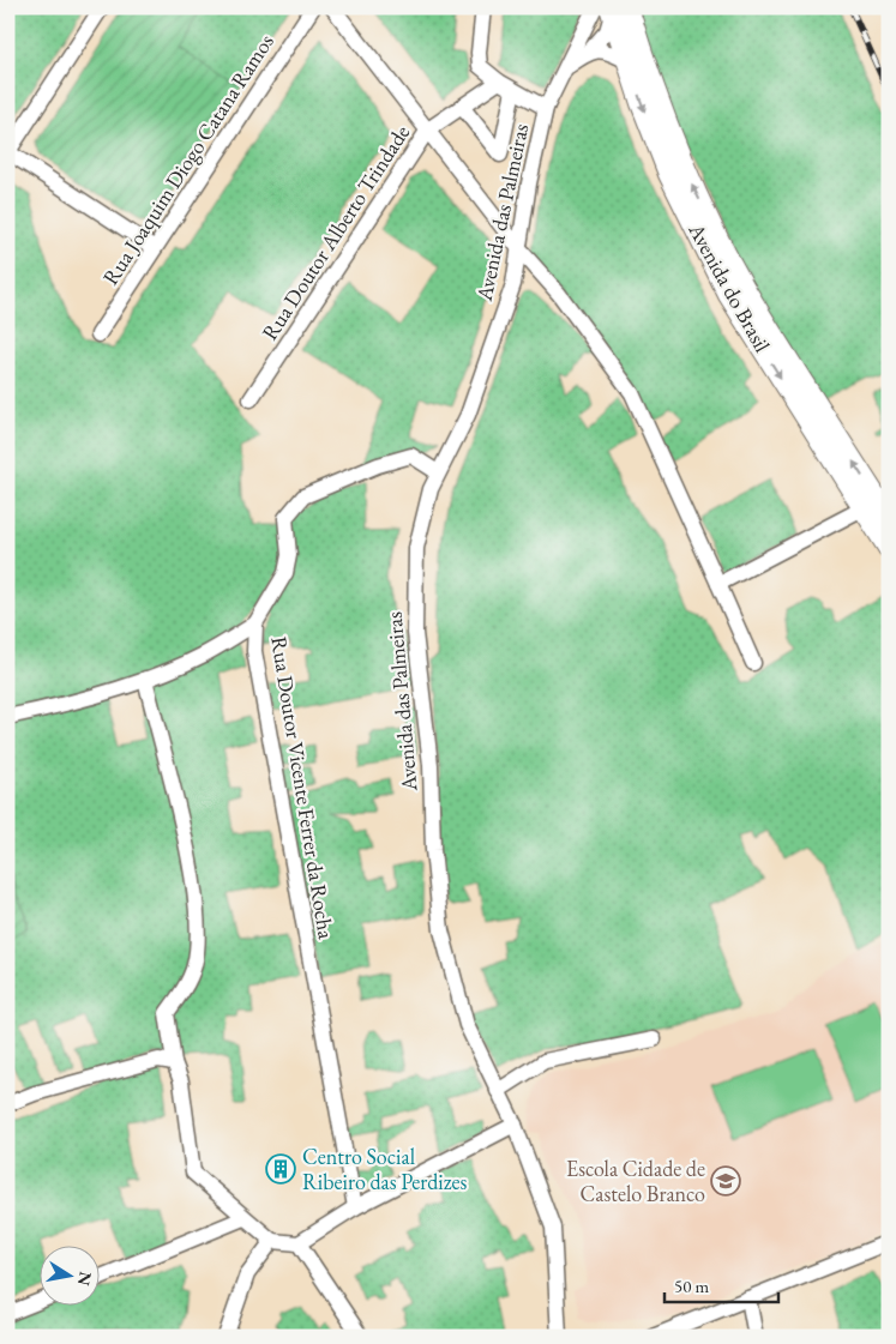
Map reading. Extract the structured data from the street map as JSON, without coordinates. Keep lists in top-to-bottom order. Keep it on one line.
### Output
{"streets":{"main road":["Avenida do Brasil"],"street":["Rua Joaquim Diogo Catana Ramos","Avenida das Palmeiras","Rua Doutor Alberto Trindade","Rua Doutor Vicente Ferrer da Rocha"]},"crossings":[["Avenida das Palmeiras","Avenida do Brasil"],["Avenida das Palmeiras","Rua Doutor Vicente Ferrer da Rocha"]],"places":{"building":["Centro Social Ribeiro das Perdizes"],"school or university":["Escola Cidade de Castelo Branco"]},"scale_bar":"50 m","north":"right"}
